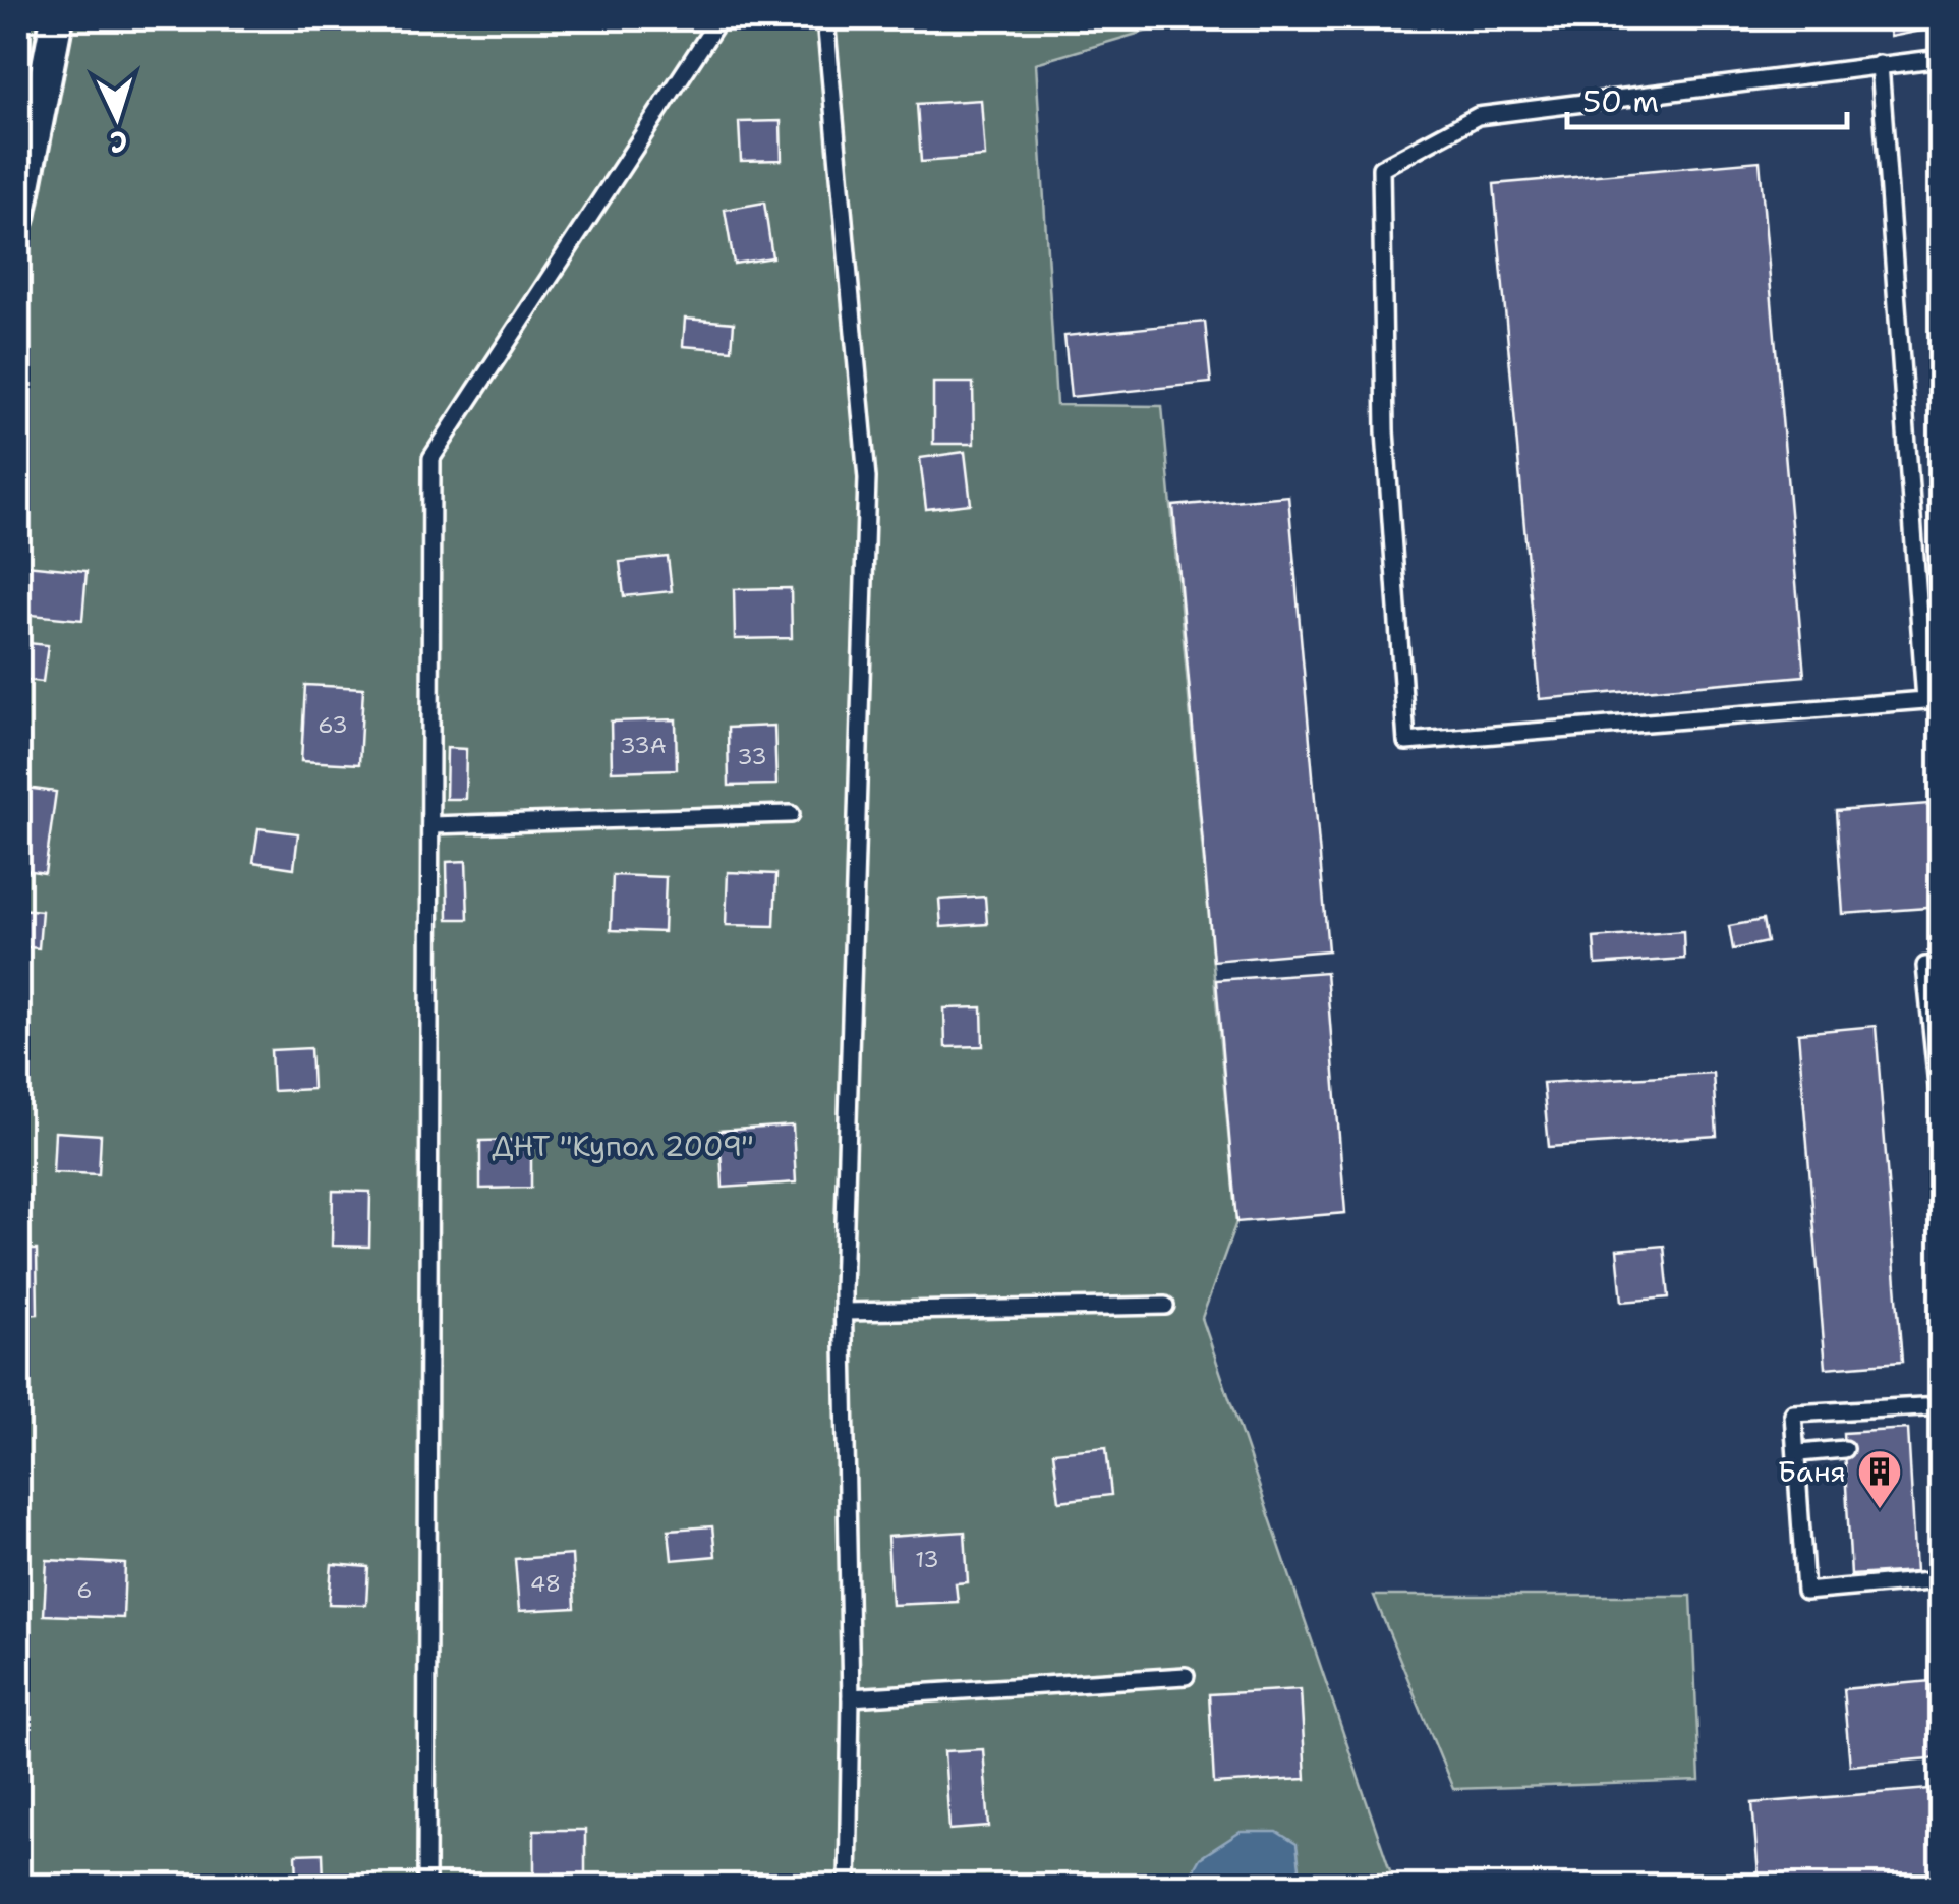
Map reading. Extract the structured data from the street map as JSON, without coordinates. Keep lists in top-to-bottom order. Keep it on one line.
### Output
{"parks":["ДНТ \"Купол 2009\""],"places":{"building":["Баня"]},"house_numbers":["63","33А","33","13","48","6"],"scale_bar":"50 m","north":"bottom"}
